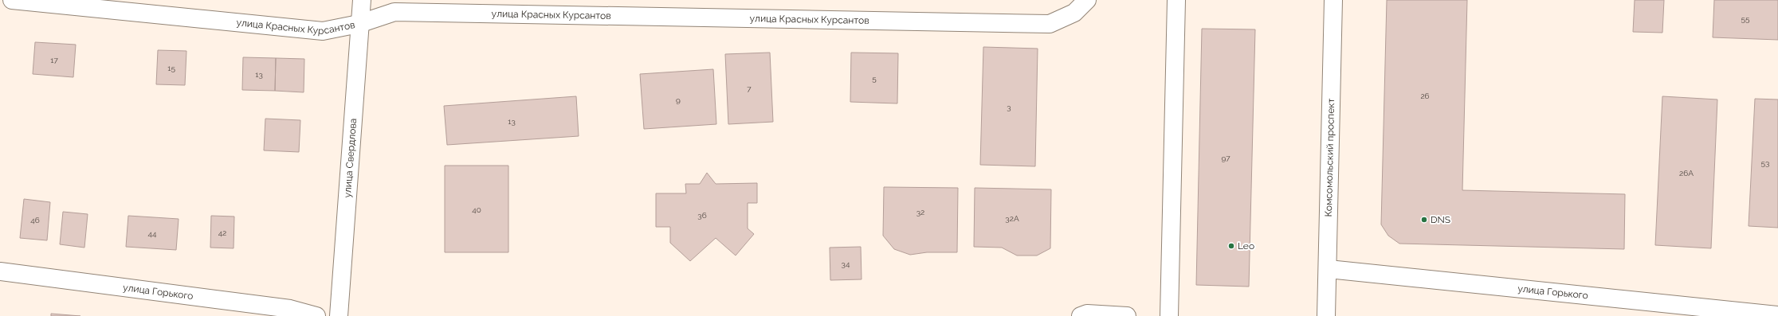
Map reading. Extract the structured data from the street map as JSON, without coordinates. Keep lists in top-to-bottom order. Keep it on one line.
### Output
{"streets":{"street":["улица Красных Курсантов","улица Свердлова","Комсомольский проспект","улица Горького"]},"crossings":[["улица Красных Курсантов","улица Свердлова"],["Комсомольский проспект","улица Горького"]],"places":["DNS","Leo"],"house_numbers":["55","17","15","13","5","7","26","9","3","13","97","53","26А","40","32","36","32А","46","42","44","34"]}
